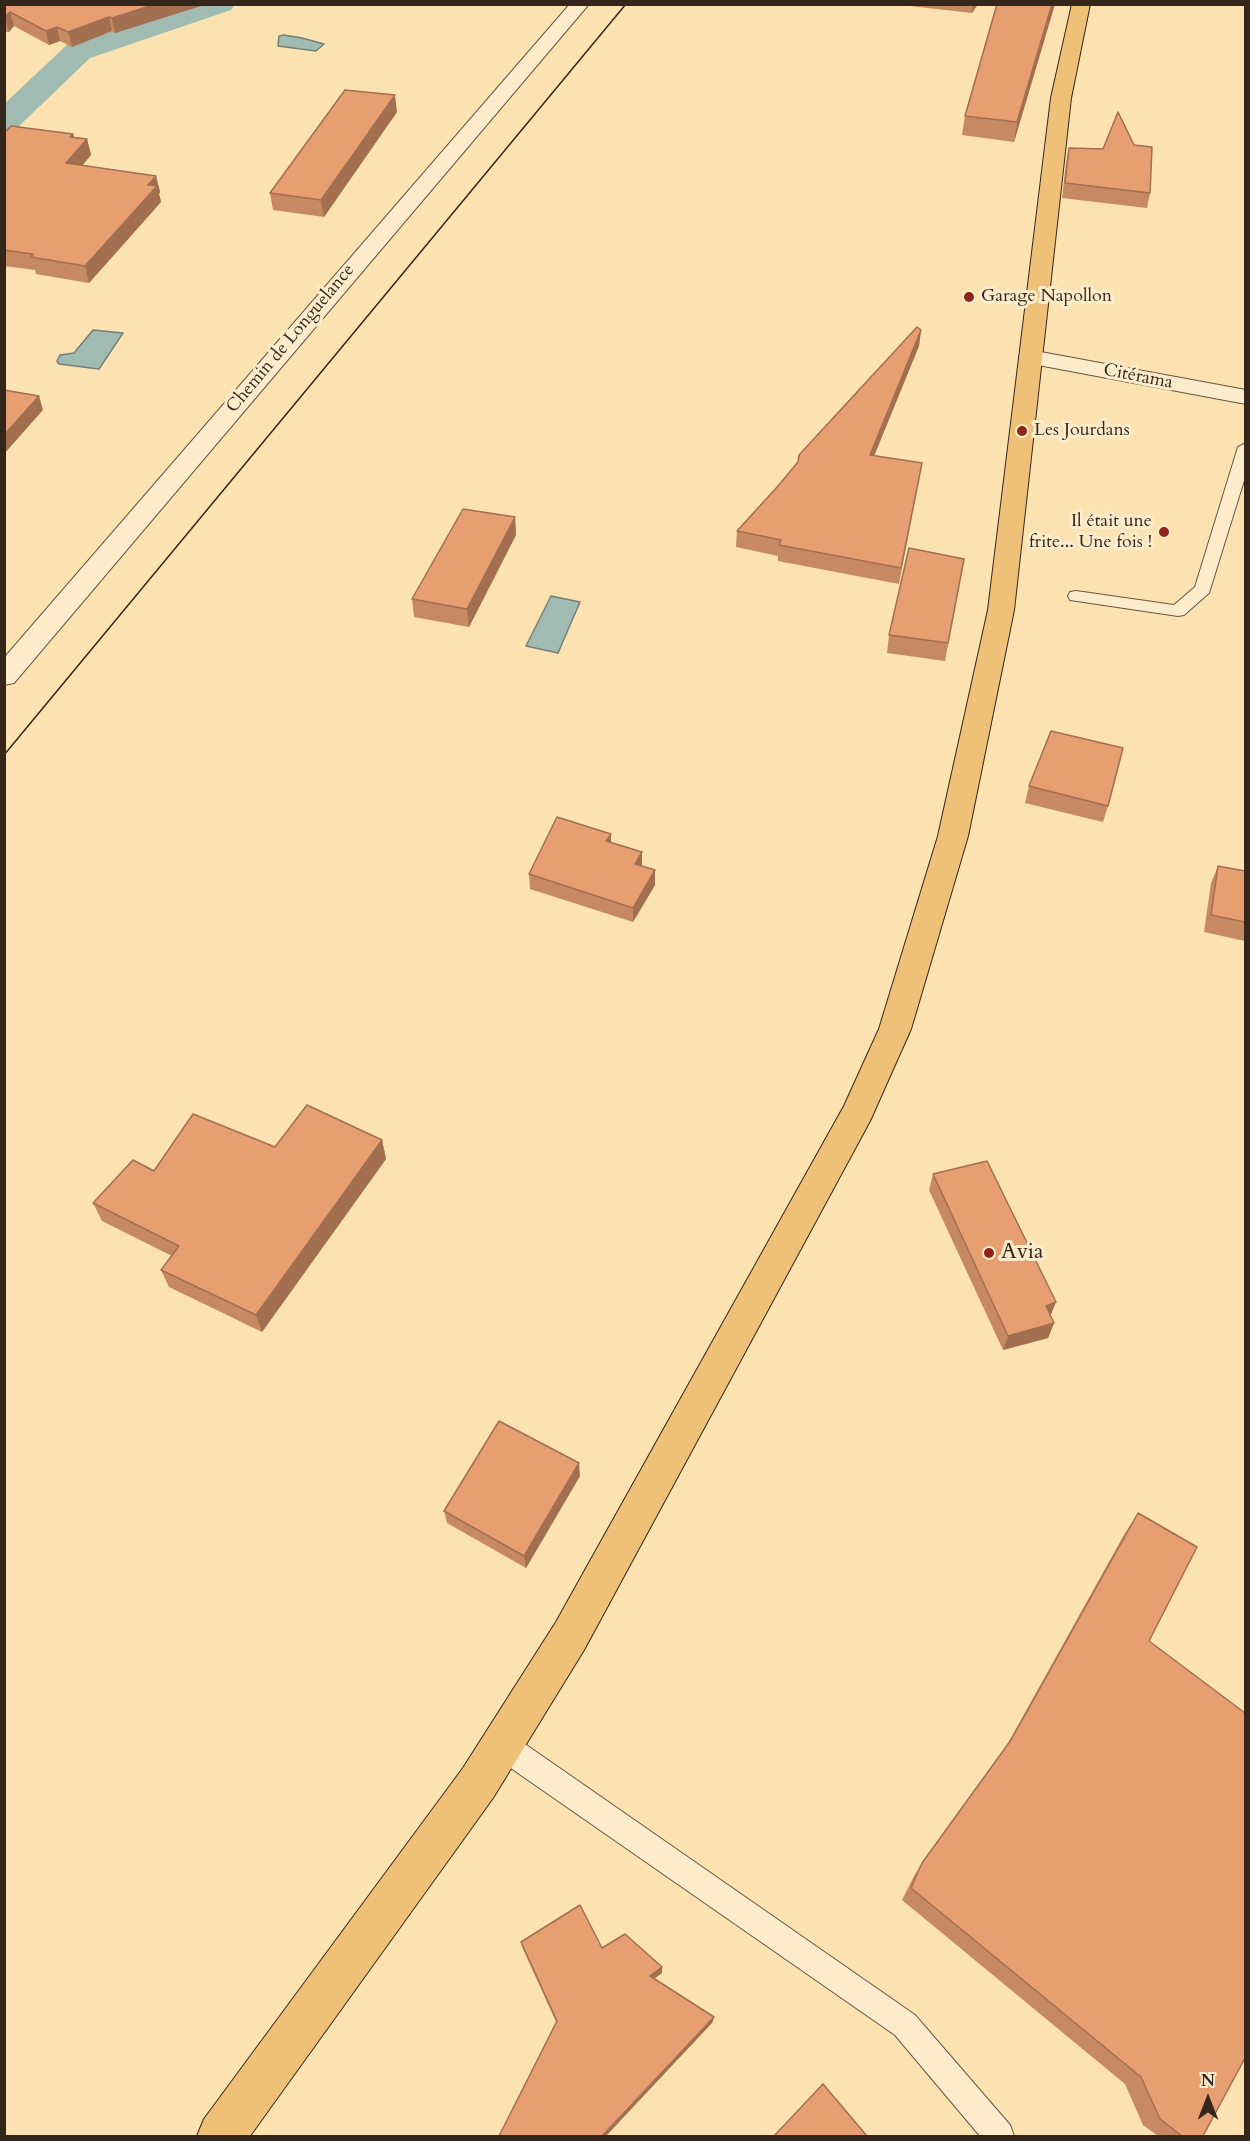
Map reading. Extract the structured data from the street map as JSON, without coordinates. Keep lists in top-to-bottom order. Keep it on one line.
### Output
{"streets":{"street":["Chemin de Longuelance","Citérama"]},"places":["Garage Napollon","Les Jourdans","Il était une frite... Une fois !","Avia"],"north":"top"}
